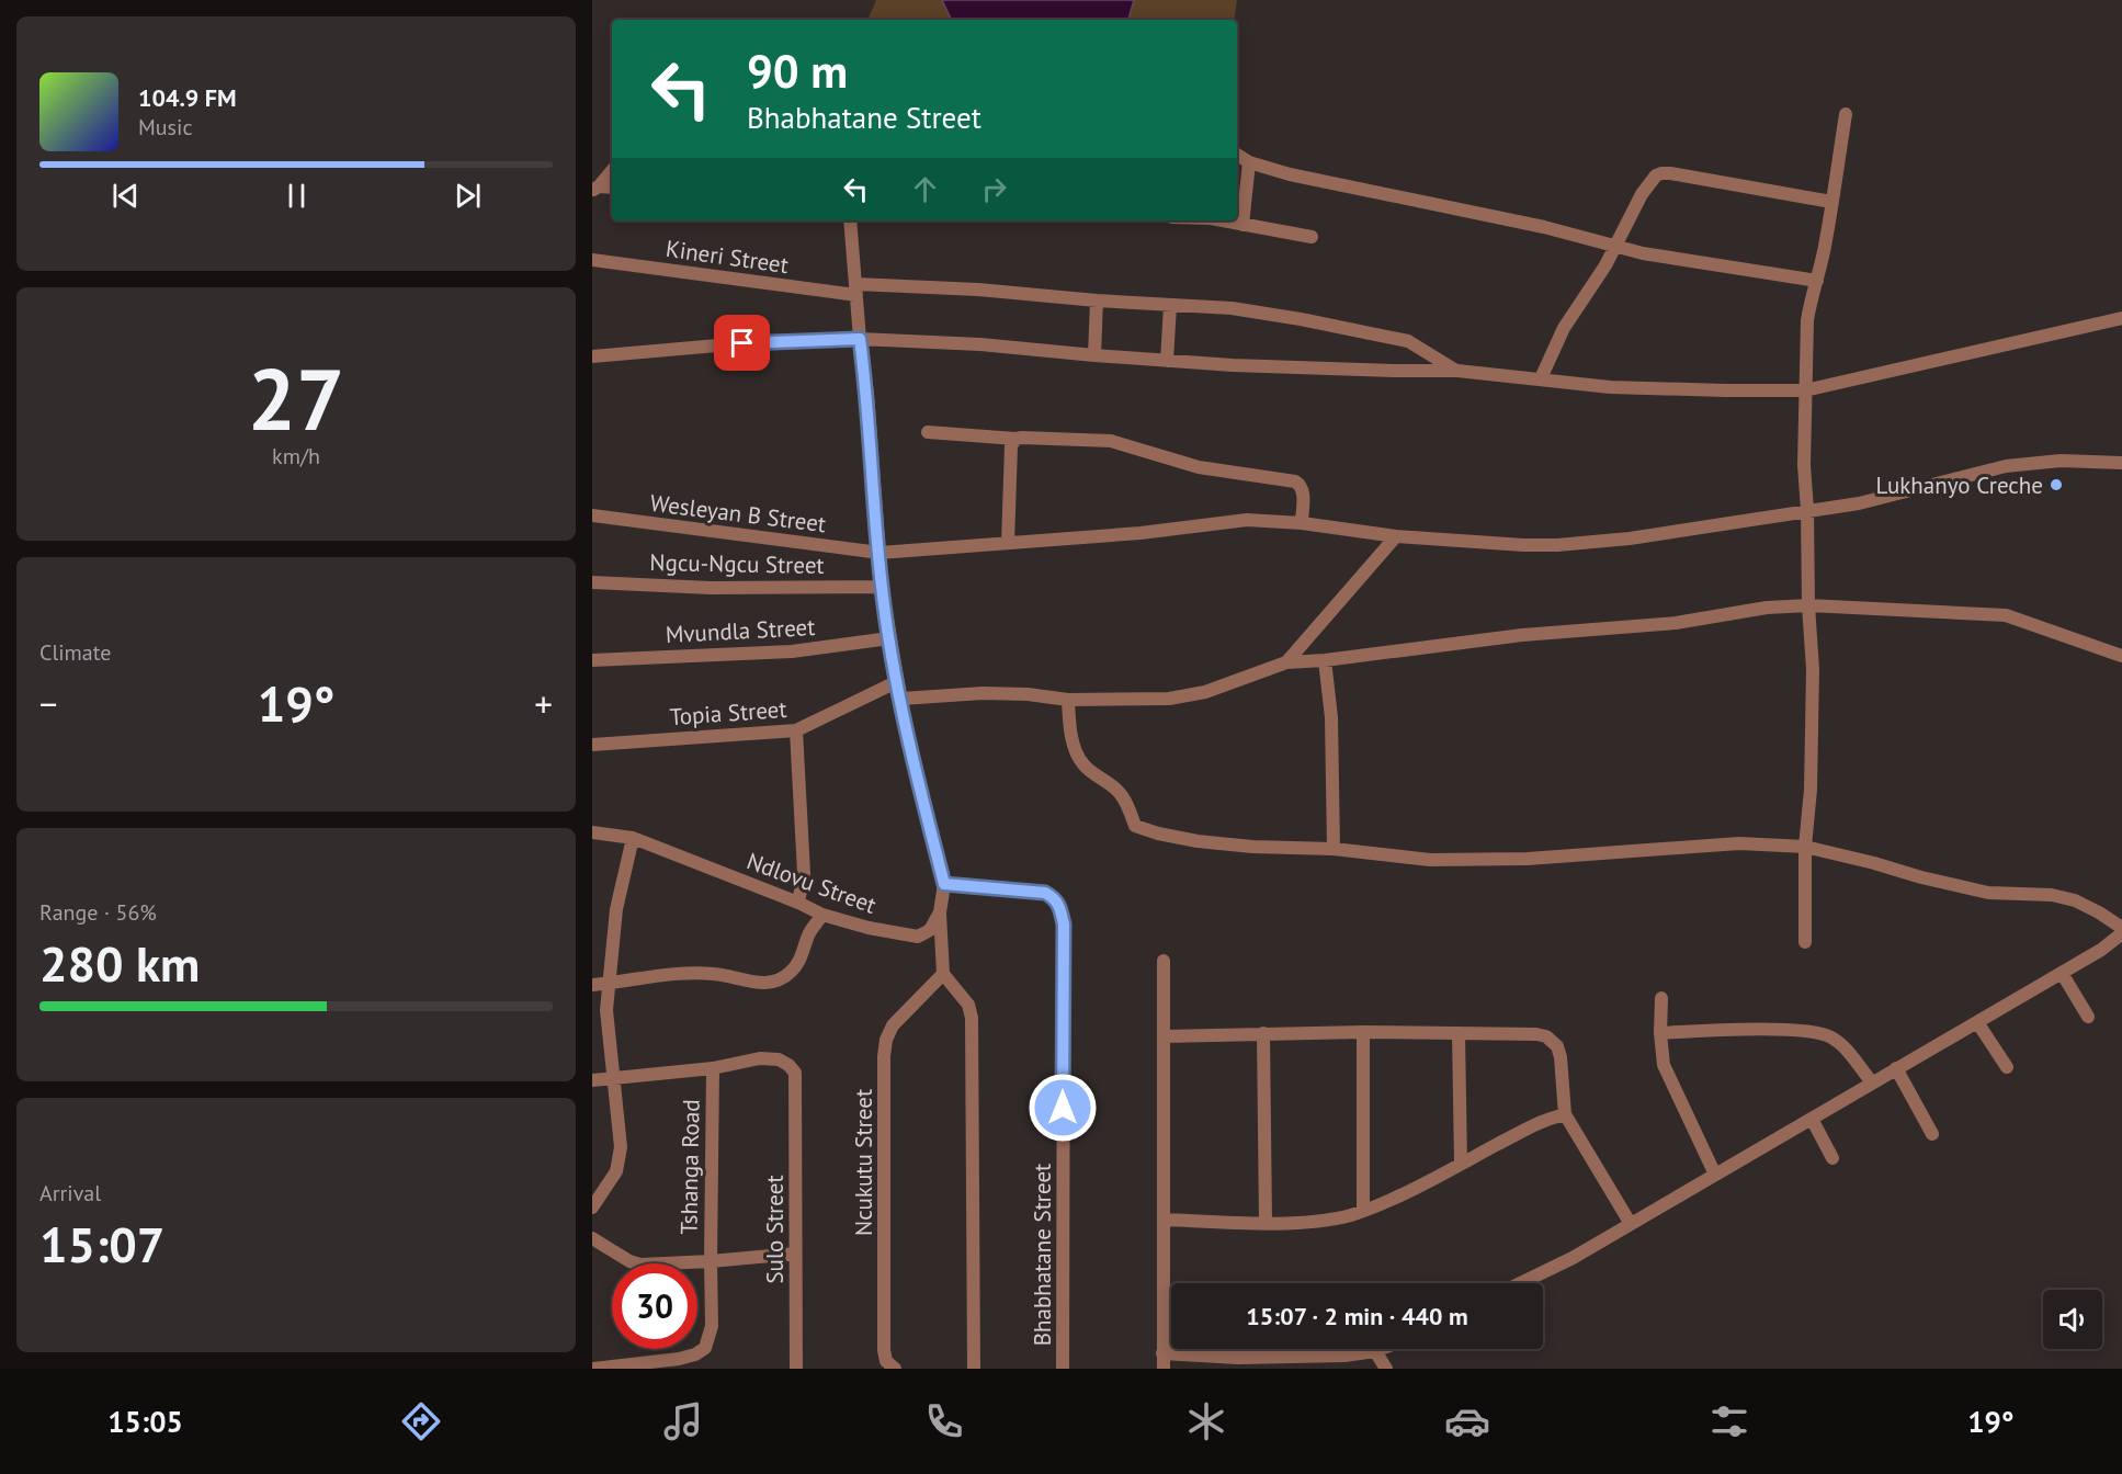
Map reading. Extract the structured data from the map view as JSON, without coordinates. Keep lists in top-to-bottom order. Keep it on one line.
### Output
{"streets":{"street":["Kineri Street","Wesleyan B Street","Ngcu-Ngcu Street","Mvundla Street","Topia Street","Ndlovu Street","Ncukutu Street","Tshanga Road","Sulo Street","Bhabhatane Street"]},"crossings":[["Tshanga Road","Sulo Street"]],"places":["Lukhanyo Creche"],"page":{"turn":["90 m","Bhabhatane Street"],"song":["104.9 FM","Music"],"tile":[["27","km/h"],"Climate",["Range · 56%","280 km"],["Arrival","15:07"]],"heat":["−","19°","+"],"limit":"30","trip":"15:07 · 2 min · 440 m","tabs":["15:05","19°"]}}
